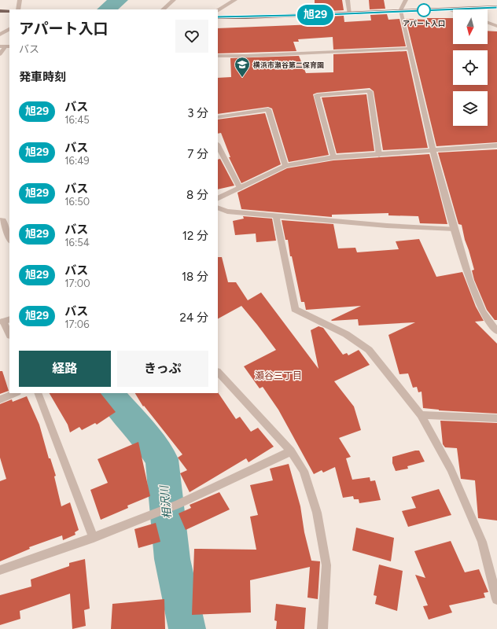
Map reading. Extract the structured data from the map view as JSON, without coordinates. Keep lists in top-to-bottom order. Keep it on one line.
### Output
{"districts":["瀬谷三丁目"],"water":["相沢川"],"places":{"other":["アパート入口"],"school or university":["横浜市瀬谷第二保育園"]},"lines":["bus line 旭29"],"north":"bottom","page":{"on_map":"旭29","heading":[["アパート入口","バス"],"発車時刻"],"list":[{"mark":"旭29","name":"バス","note":"16:45","value":"3 分"},{"mark":"旭29","name":"バス","note":"16:49","value":"7 分"},{"mark":"旭29","name":"バス","note":"16:50","value":"8 分"},{"mark":"旭29","name":"バス","note":"16:54","value":"12 分"},{"mark":"旭29","name":"バス","note":"17:00","value":"18 分"},{"mark":"旭29","name":"バス","note":"17:06","value":"24 分"}],"buttons":["経路","きっぷ"]}}
